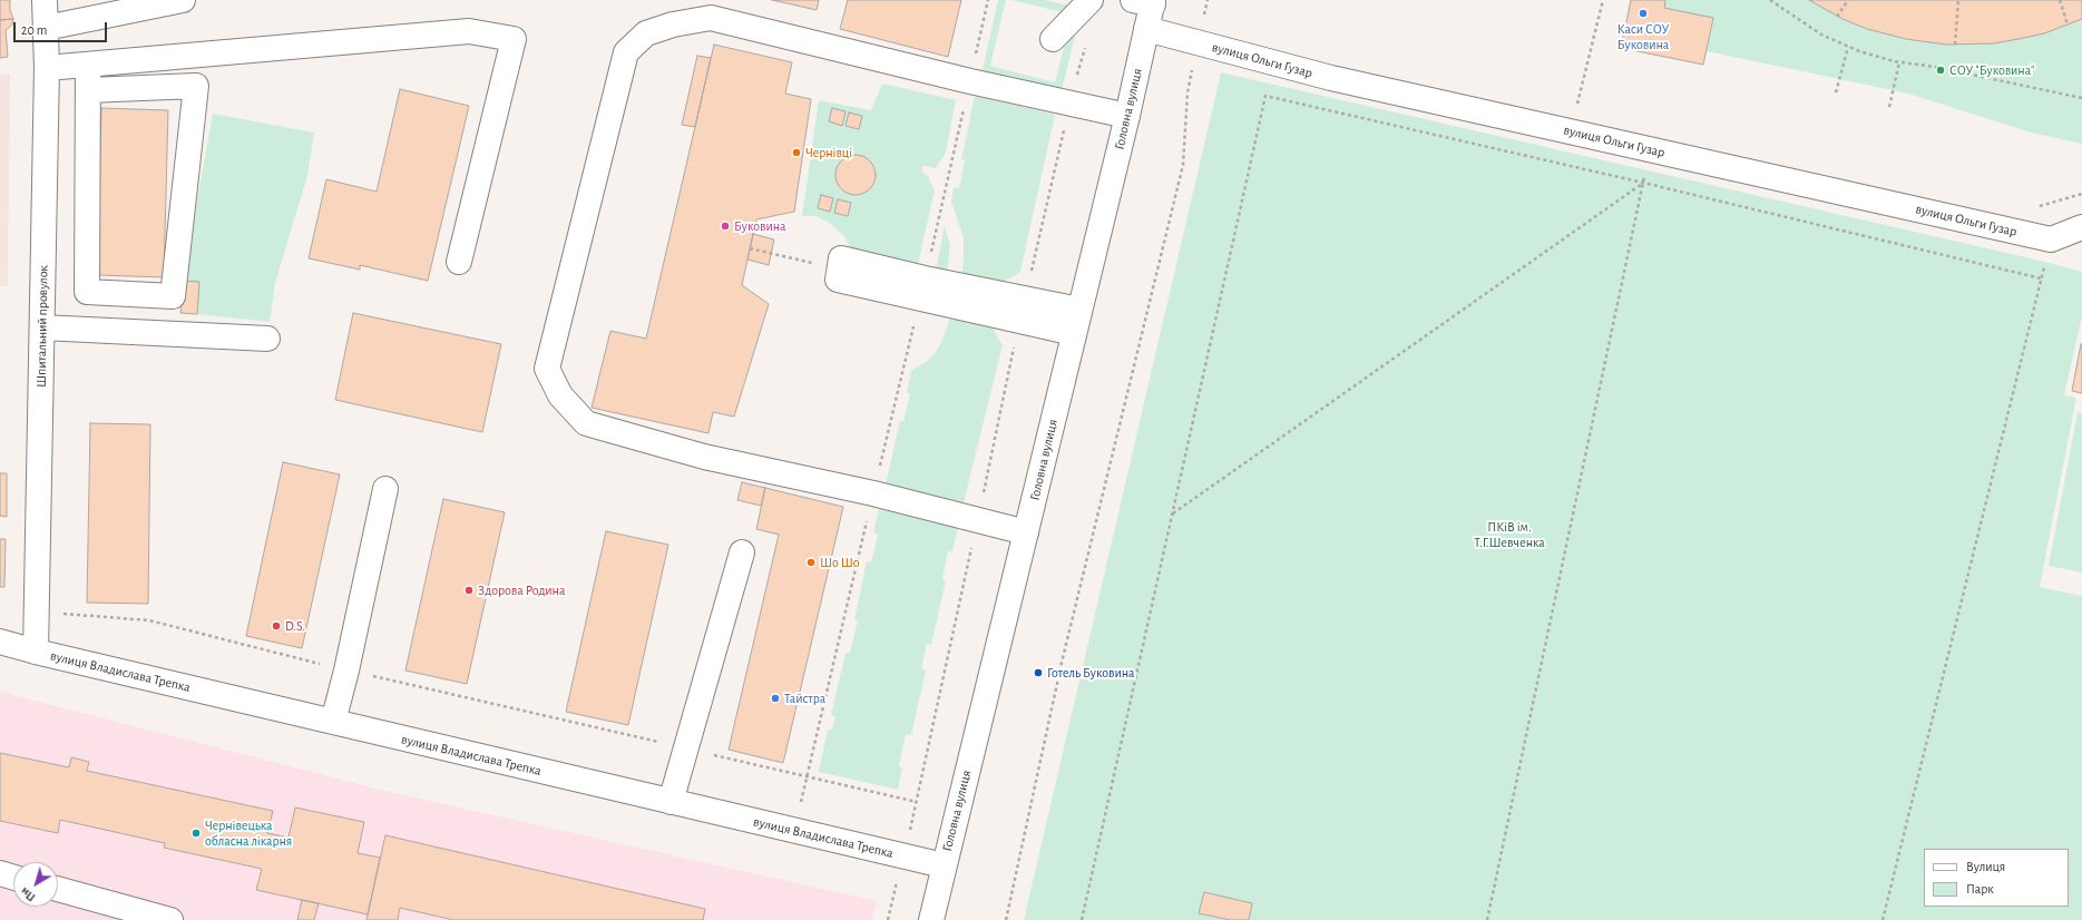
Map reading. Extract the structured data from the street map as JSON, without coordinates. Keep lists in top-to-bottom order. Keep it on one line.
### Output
{"streets":{"street":["вулиця Ольги Гузар","Головна вулиця","Шпитальний провулок","вулиця Владислава Трепка"]},"crossings":[["вулиця Ольги Гузар","Головна вулиця"],["Головна вулиця","вулиця Владислава Трепка"],["Шпитальний провулок","вулиця Владислава Трепка"]],"parks":["ПКіВ ім. Т.Г.Шевченка"],"places":["Каси СОУ Буковина","СОУ \"Буковина\"","Чернівці","Буковина","Шо Шо","Здорова Родина","D.S.","Готель Буковина","Тайстра","Чернівецька обласна лікарня"],"legend":["Вулиця","Парк"],"scale_bar":"20 m","north":"bottom left"}
